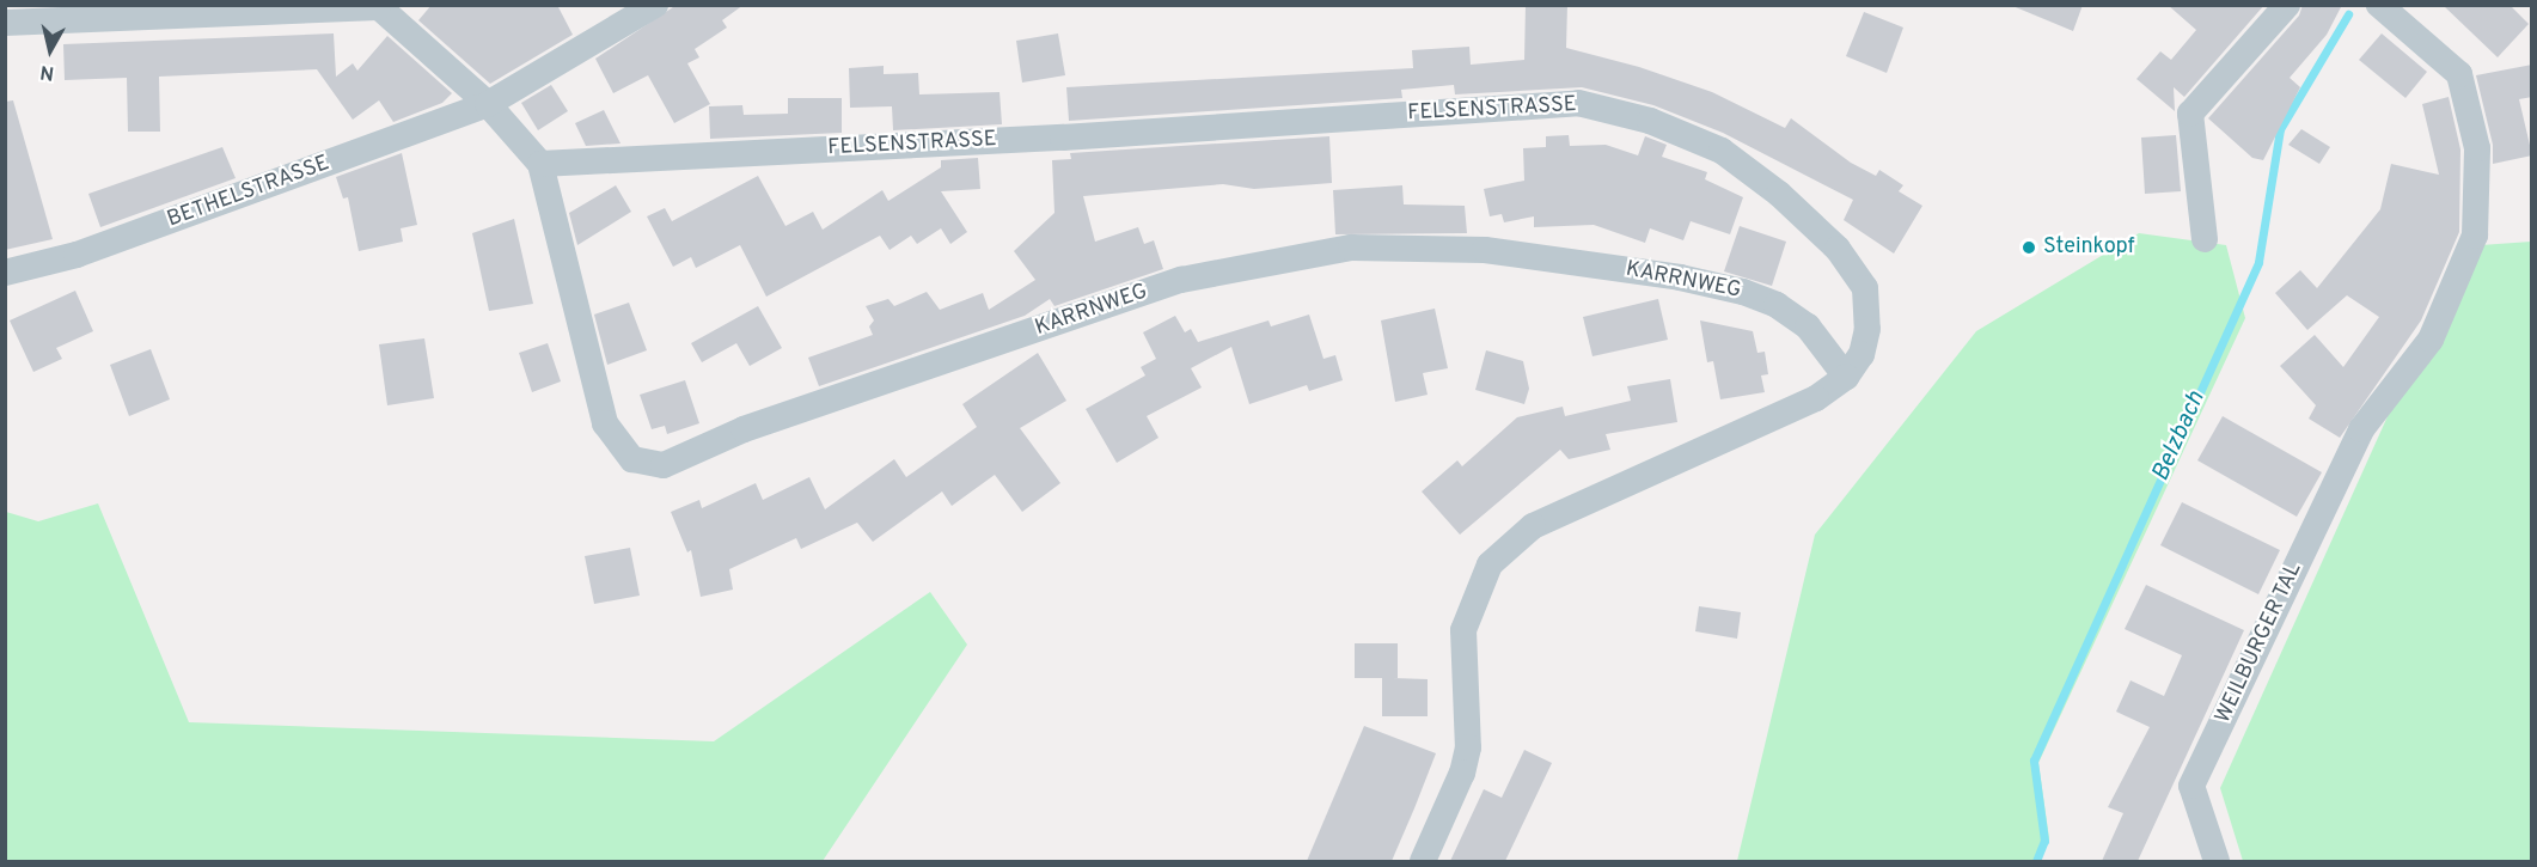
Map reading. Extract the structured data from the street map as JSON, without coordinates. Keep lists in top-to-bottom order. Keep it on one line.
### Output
{"streets":{"street":["FELSENSTRASSE","BETHELSTRASSE","KARRNWEG","WEILBURGER TAL"]},"crossings":[["FELSENSTRASSE","KARRNWEG"]],"water":["Belzbach"],"places":["Steinkopf"],"north":"bottom"}
